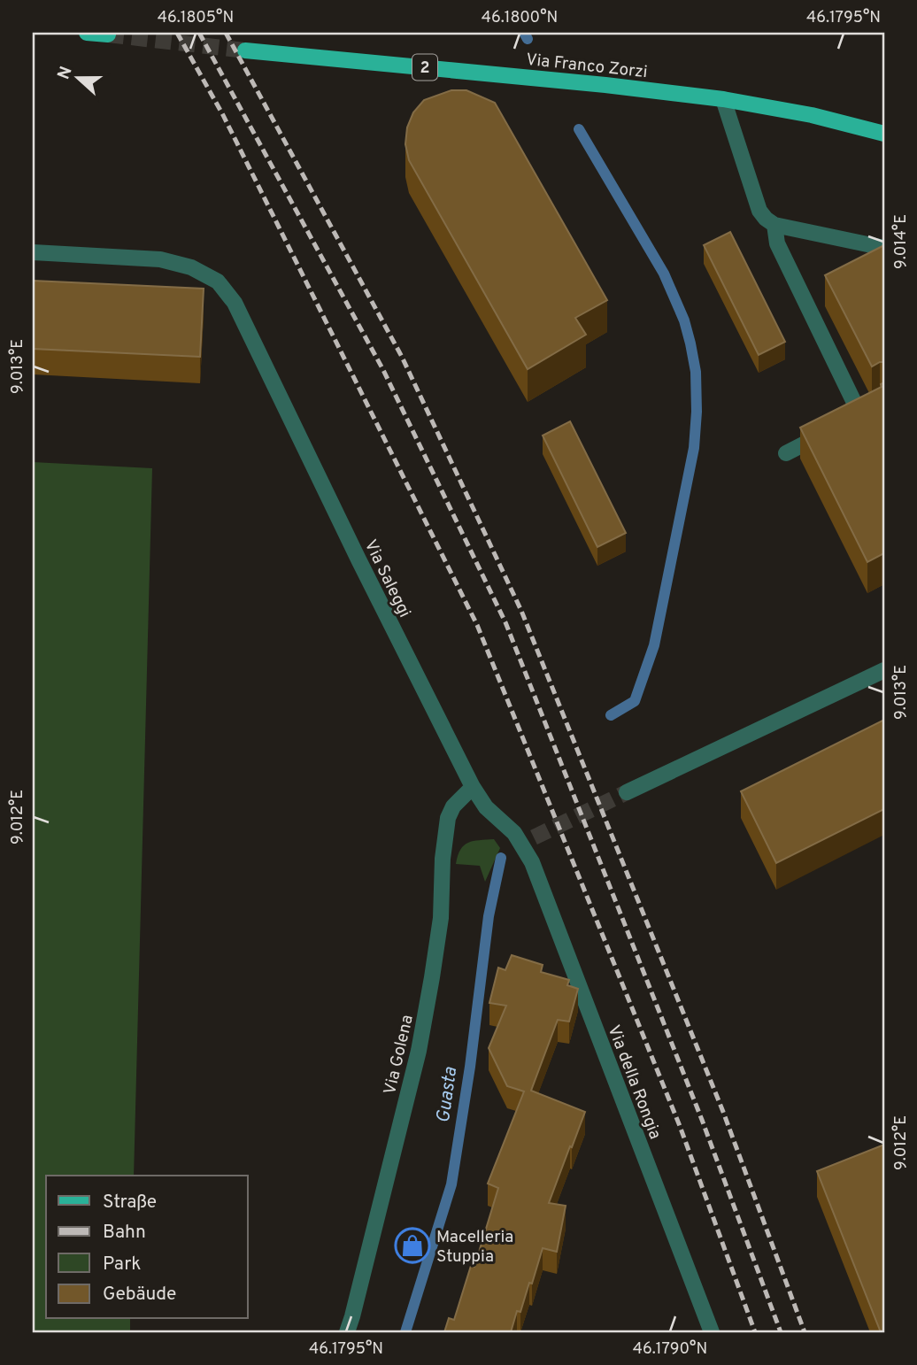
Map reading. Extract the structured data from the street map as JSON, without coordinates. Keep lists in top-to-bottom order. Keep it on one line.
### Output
{"streets":{"main road":["Via Franco Zorzi","2"],"street":["Via Saleggi","Via Golena","Via della Rongia"]},"crossings":[["Via Saleggi","Via Golena"],["Via Saleggi","Via della Rongia"]],"water":["Guasta"],"places":{"shop":["Macelleria Stuppia"]},"legend":["Straße","Bahn","Park","Gebäude"],"north":"left","coordinates":["46.1805°N","46.1800°N","46.1795°N","9.014°E","9.013°E","9.012°E","46.1790°N"]}
